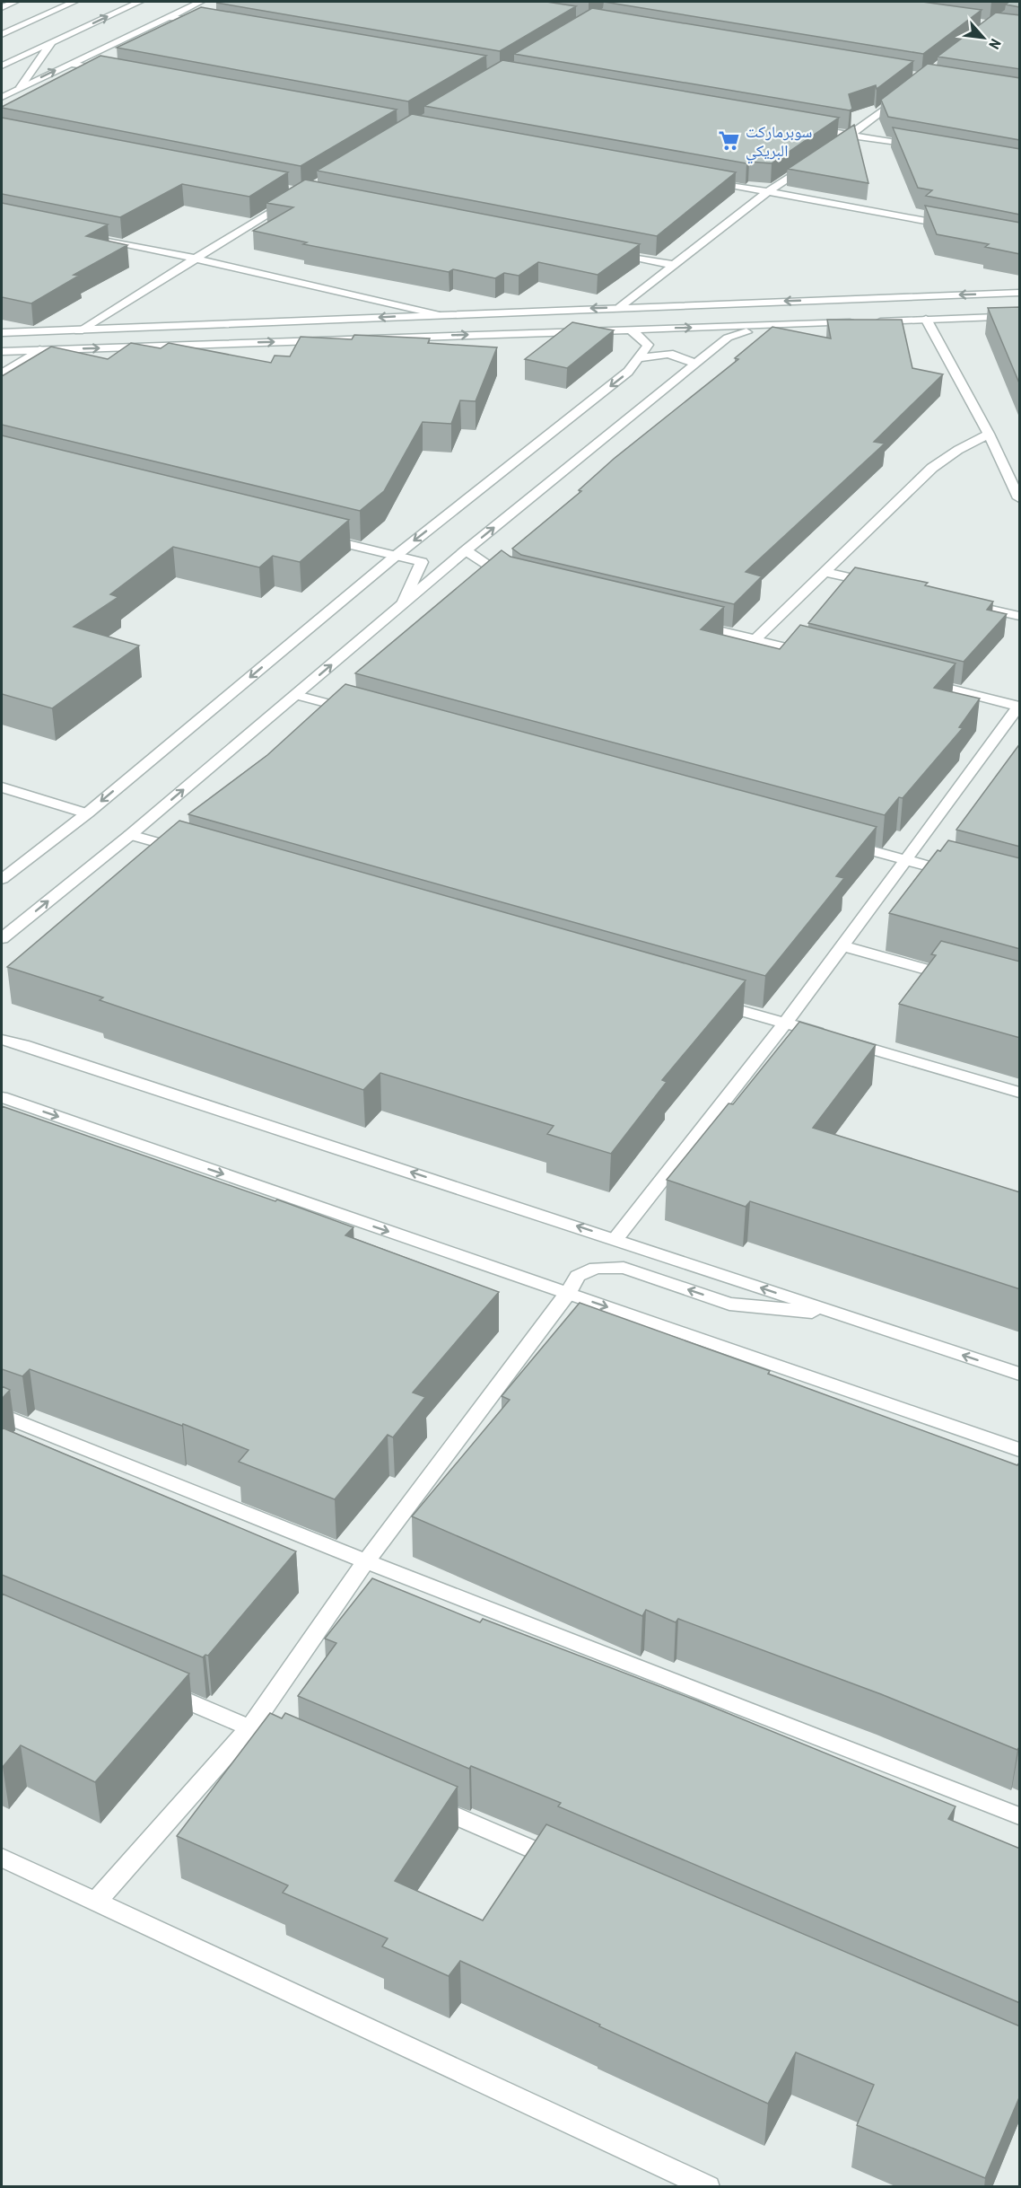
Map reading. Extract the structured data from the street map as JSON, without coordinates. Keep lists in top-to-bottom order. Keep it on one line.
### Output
{"places":{"supermarket":["سوبرماركت البريكي"]},"north":"bottom right"}
